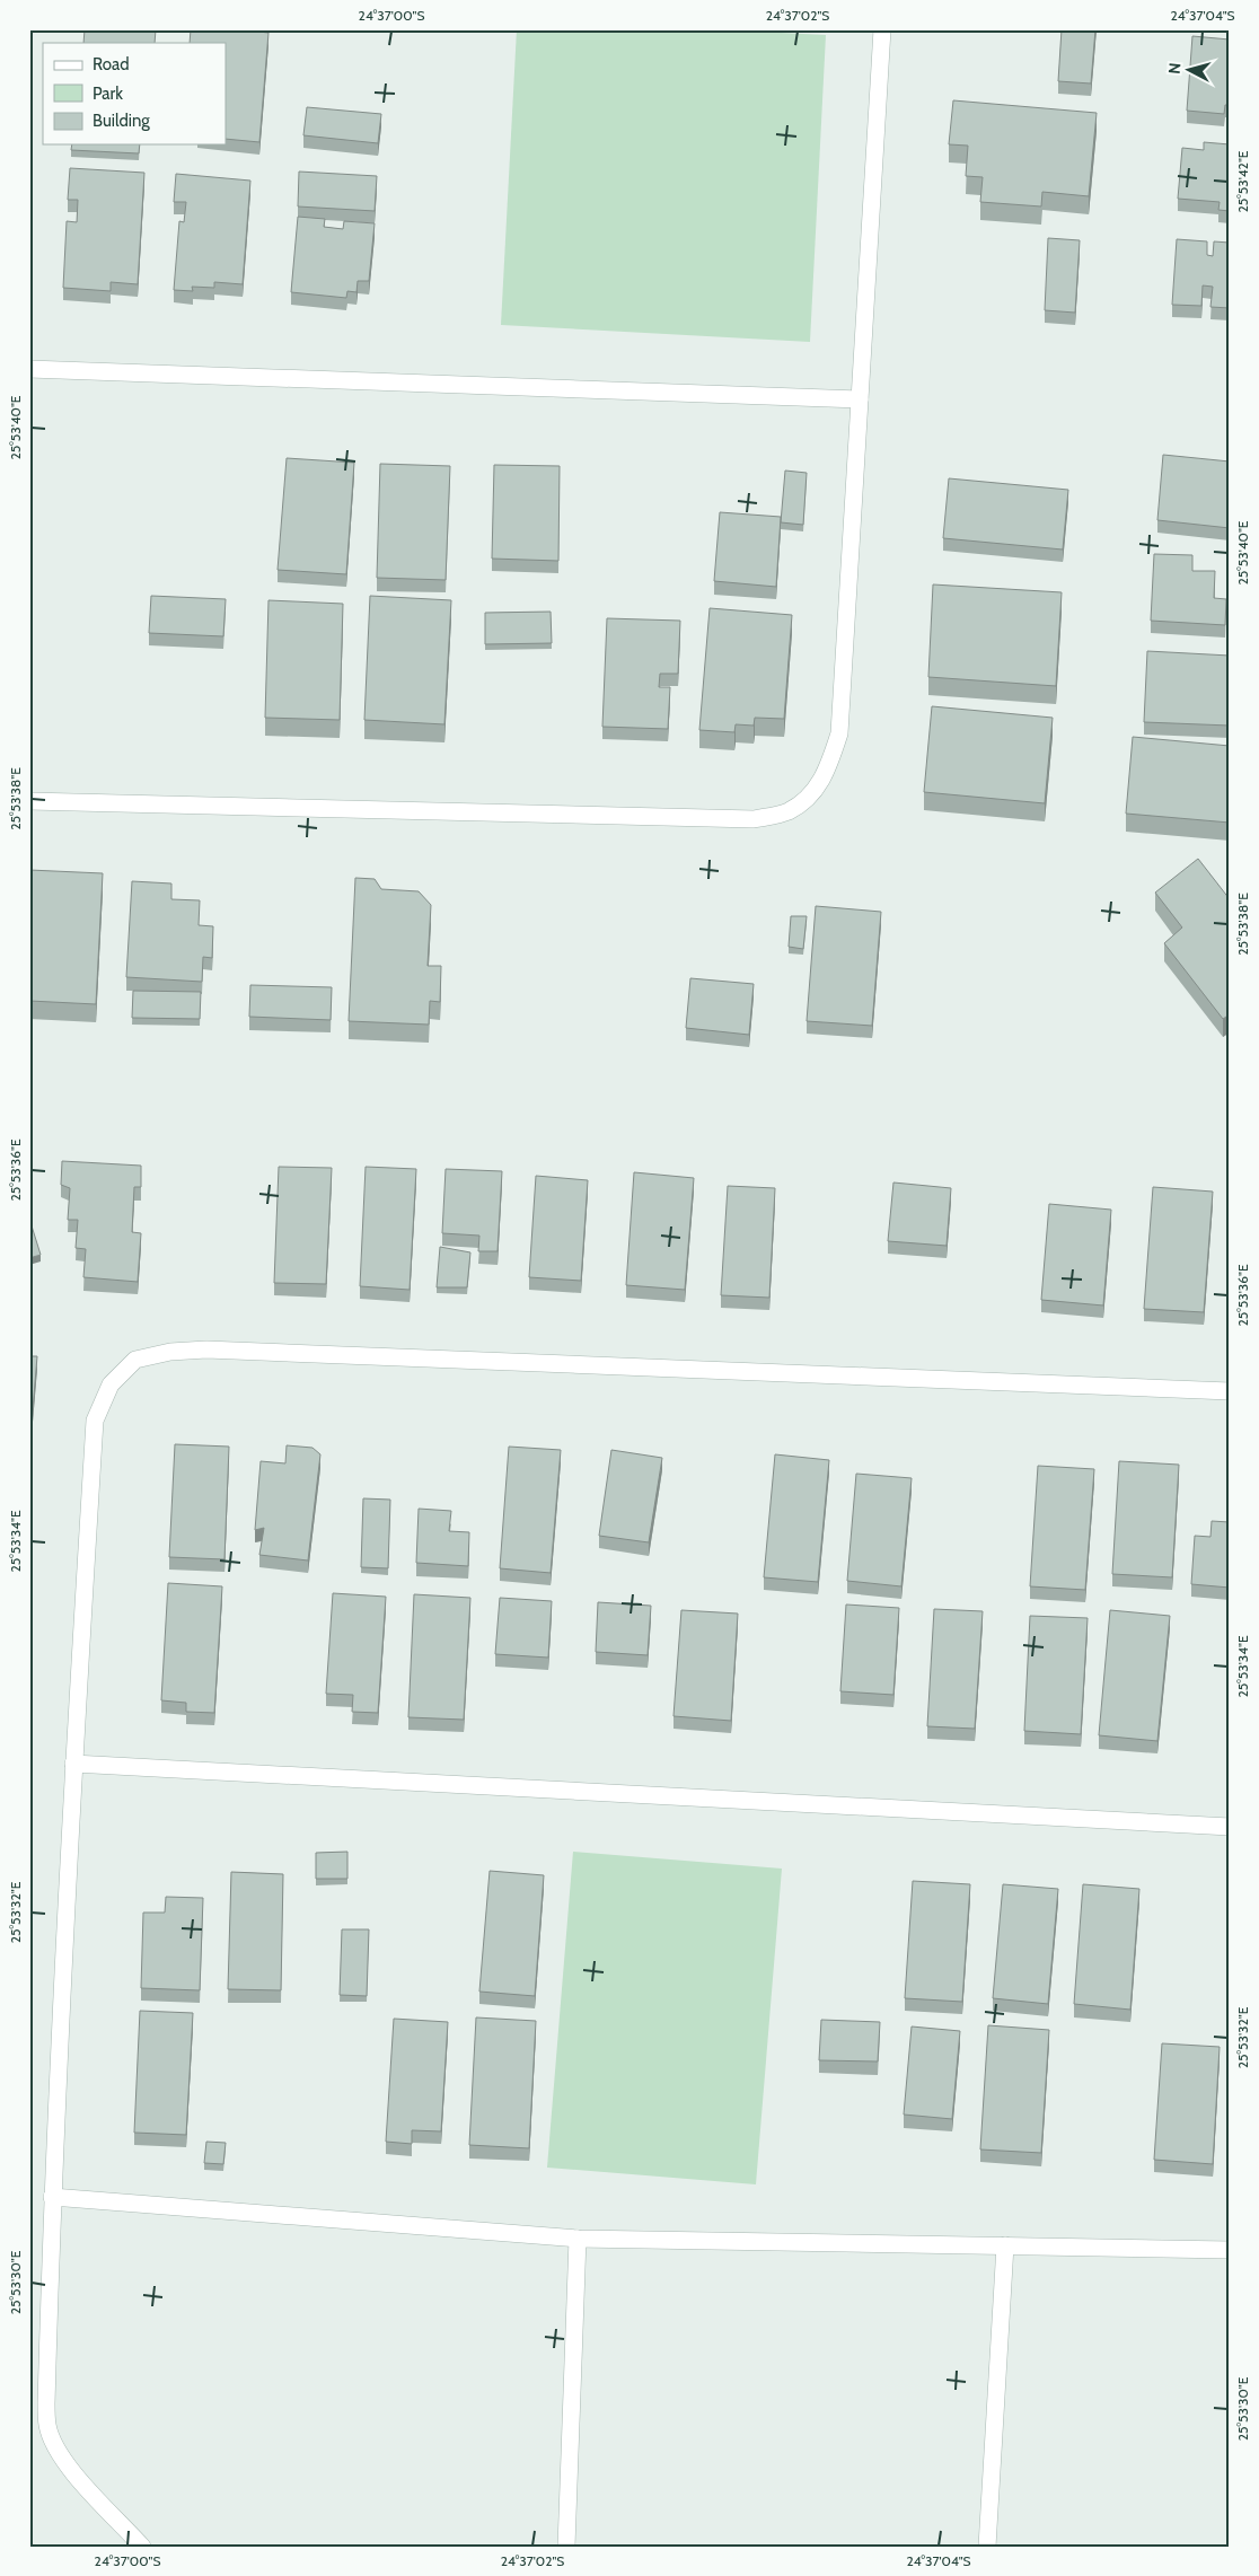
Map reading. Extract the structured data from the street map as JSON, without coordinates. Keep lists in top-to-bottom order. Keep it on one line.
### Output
{"legend":["Road","Park","Building"],"north":"left","coordinates":["24°37'00\"S","24°37'02\"S","24°37'04\"S","25°53'42\"E","25°53'40\"E","25°53'38\"E","25°53'36\"E","25°53'34\"E","25°53'32\"E","25°53'30\"E"]}
